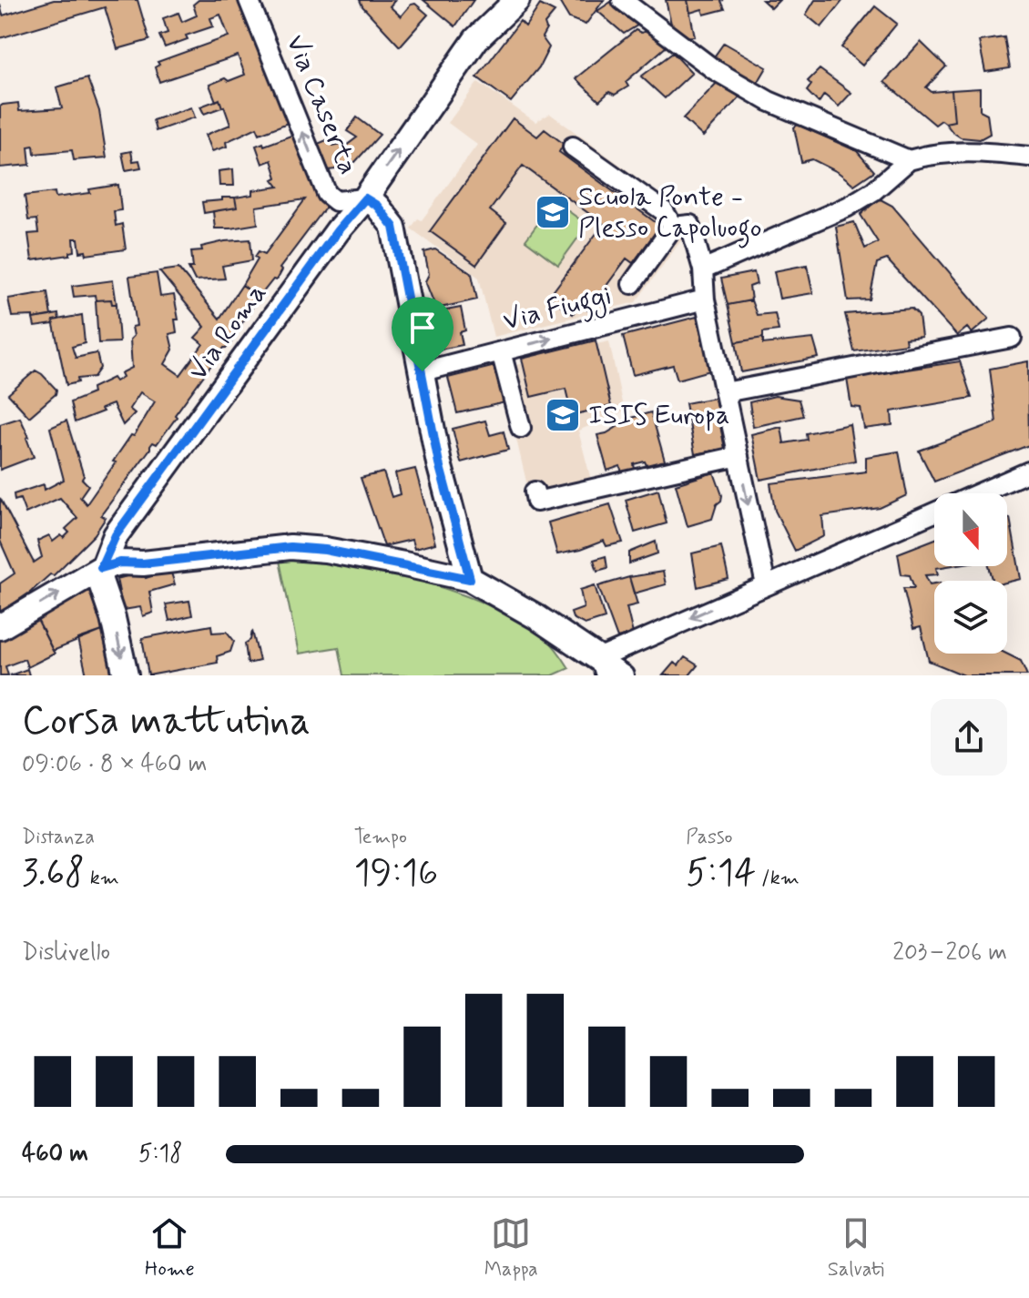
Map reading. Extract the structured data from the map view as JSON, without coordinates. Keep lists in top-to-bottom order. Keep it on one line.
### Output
{"streets":{"main road":["Via Roma"],"street":["Via Caserta","Via Fiuggi"]},"crossings":[["Via Caserta","Via Roma"]],"one_way":["Via Caserta"],"places":{"school or university":["Scuola Ponte - Plesso Capoluogo","ISIS Europa"]},"north":"bottom","page":{"heading":["Corsa mattutina","09:06 · 8 × 460 m"],"stats":[["Distanza","3.68 km"],["Tempo","19:16"],["Passo","5:14 /km"]],"chart":["Dislivello","203–206 m"],"list":[{"name":"460 m","note":"5:18"}],"tabs":["Home","Mappa","Salvati"]}}
